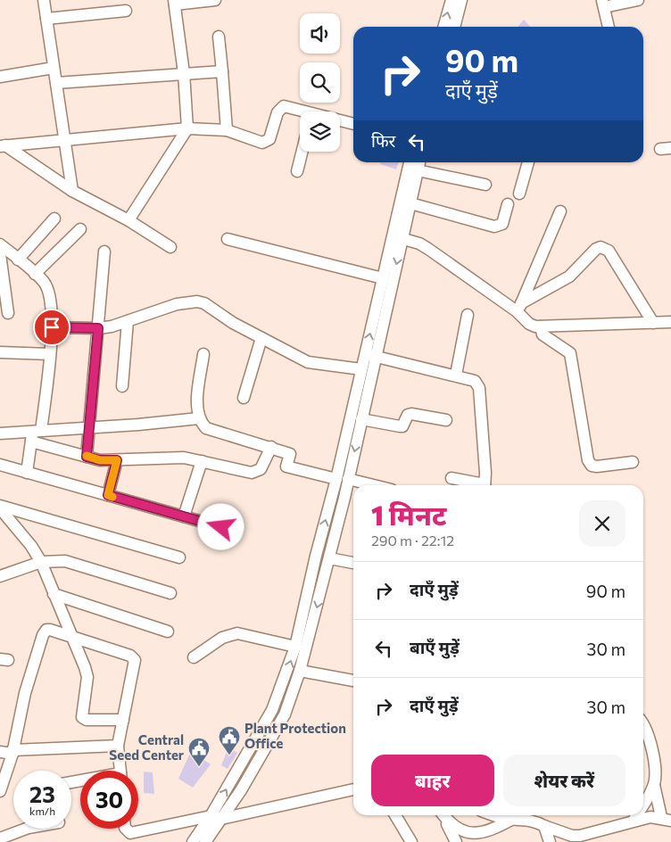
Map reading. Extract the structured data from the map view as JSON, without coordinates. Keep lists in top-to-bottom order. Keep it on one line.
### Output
{"places":{"public building":["Plant Protection Office","Central Seed Center"]},"page":{"turn":["90 m","दाएँ मुड़ें"],"then":"फिर","heading":["1 मिनट","290 m · 22:12"],"list":[{"name":"दाएँ मुड़ें","value":"90 m"},{"name":"बाएँ मुड़ें","value":"30 m"},{"name":"दाएँ मुड़ें","value":"30 m"}],"buttons":["बाहर","शेयर करें"],"speed":"23 km/h","limit":"30"}}
